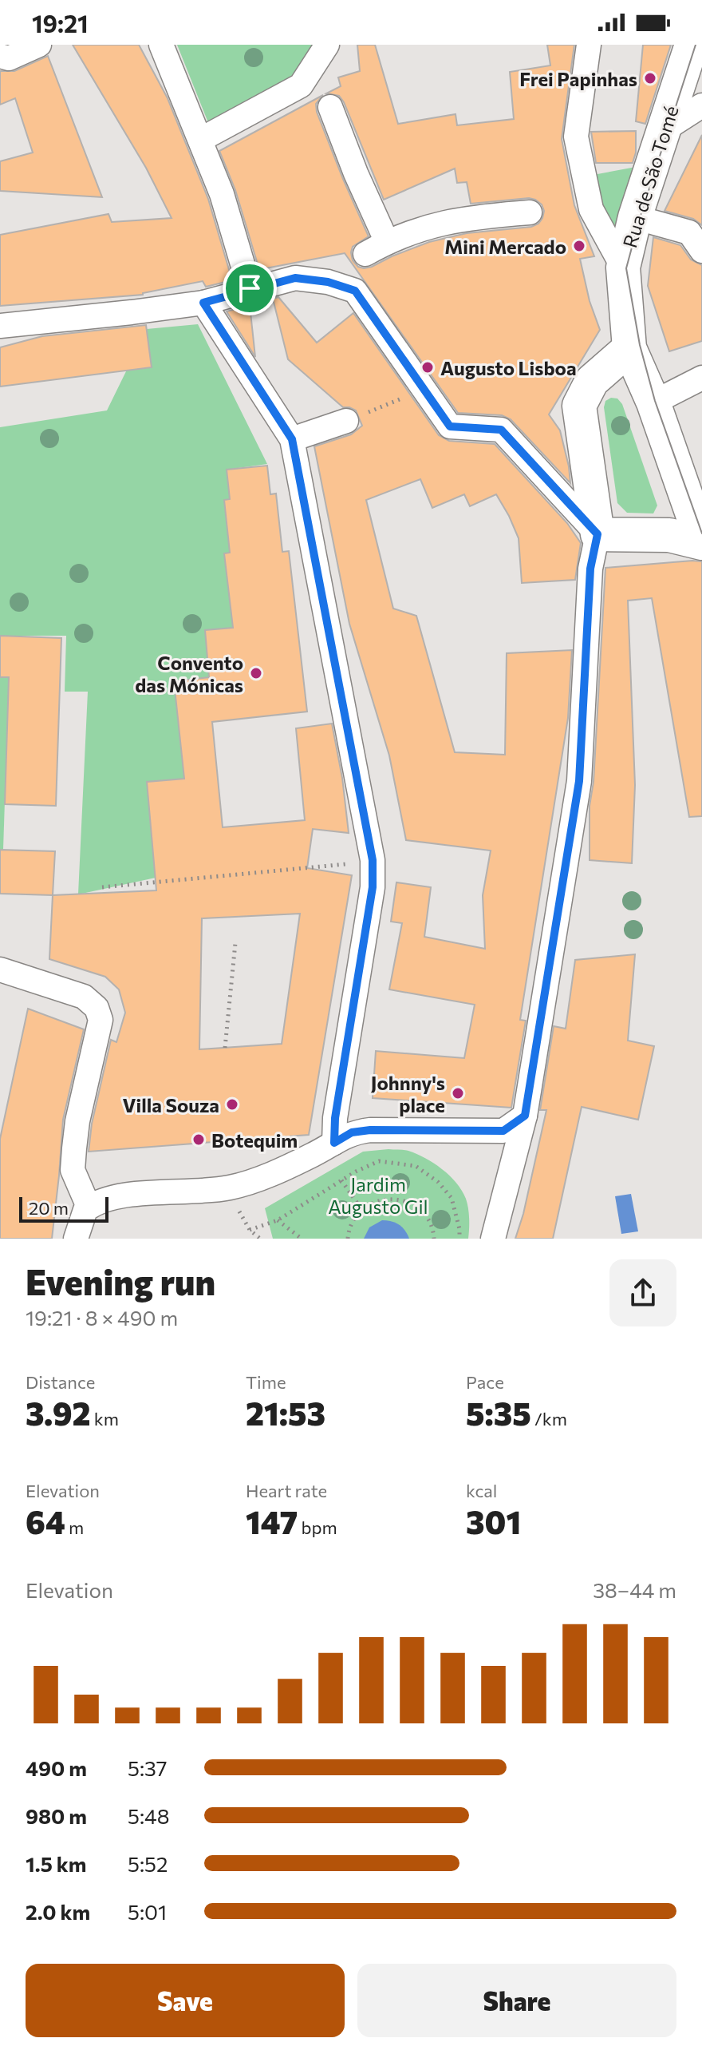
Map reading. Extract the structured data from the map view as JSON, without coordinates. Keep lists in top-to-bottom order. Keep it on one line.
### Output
{"streets":{"street":["Rua de São Tomé"]},"parks":["Jardim Augusto Gil"],"places":["Frei Papinhas","Mini Mercado","Augusto Lisboa","Convento das Mónicas","Johnny's place","Villa Souza","Botequim"],"scale_bar":"20 m","page":{"status":"19:21","scale":"20 m","heading":["Evening run","19:21 · 8 × 490 m"],"stats":[["Distance","3.92 km"],["Time","21:53"],["Pace","5:35 /km"],["Elevation","64 m"],["Heart rate","147 bpm"],["kcal","301"]],"chart":["Elevation","38–44 m"],"list":[{"name":"490 m","note":"5:37"},{"name":"980 m","note":"5:48"},{"name":"1.5 km","note":"5:52"},{"name":"2.0 km","note":"5:01"}],"buttons":["Save","Share"]}}
